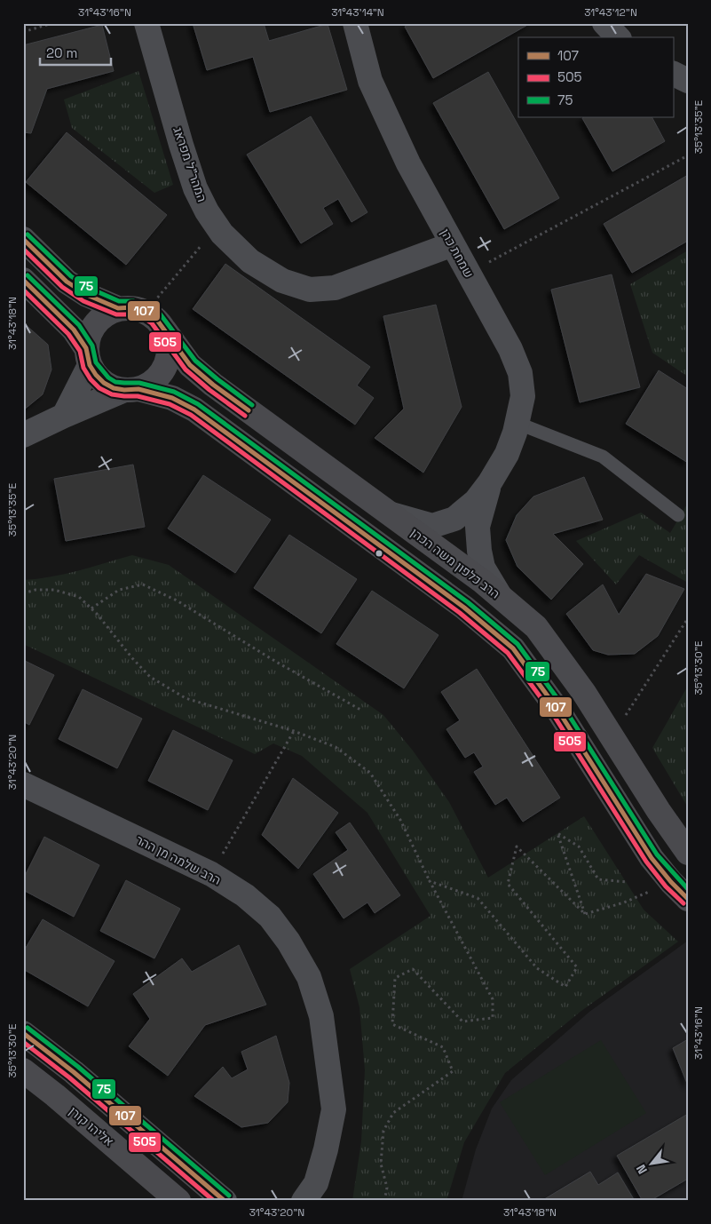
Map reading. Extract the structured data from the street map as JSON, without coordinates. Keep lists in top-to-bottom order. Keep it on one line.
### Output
{"streets":{"street":["המהר\"ל מפראג","שמחת כהן","הרב כלפון משה הכהן","הרב שלמה מן ההר","אליהו קורן"]},"crossings":[["המהר\"ל מפראג","שמחת כהן"]],"lines":["transit line 75","transit line 107","transit line 505"],"legend":["107","505","75"],"scale_bar":"20 m","north":"bottom left","coordinates":["31°43'16\"N","31°43'14\"N","31°43'12\"N","35°13'35\"E","31°43'18\"N","35°13'30\"E","31°43'20\"N"]}
